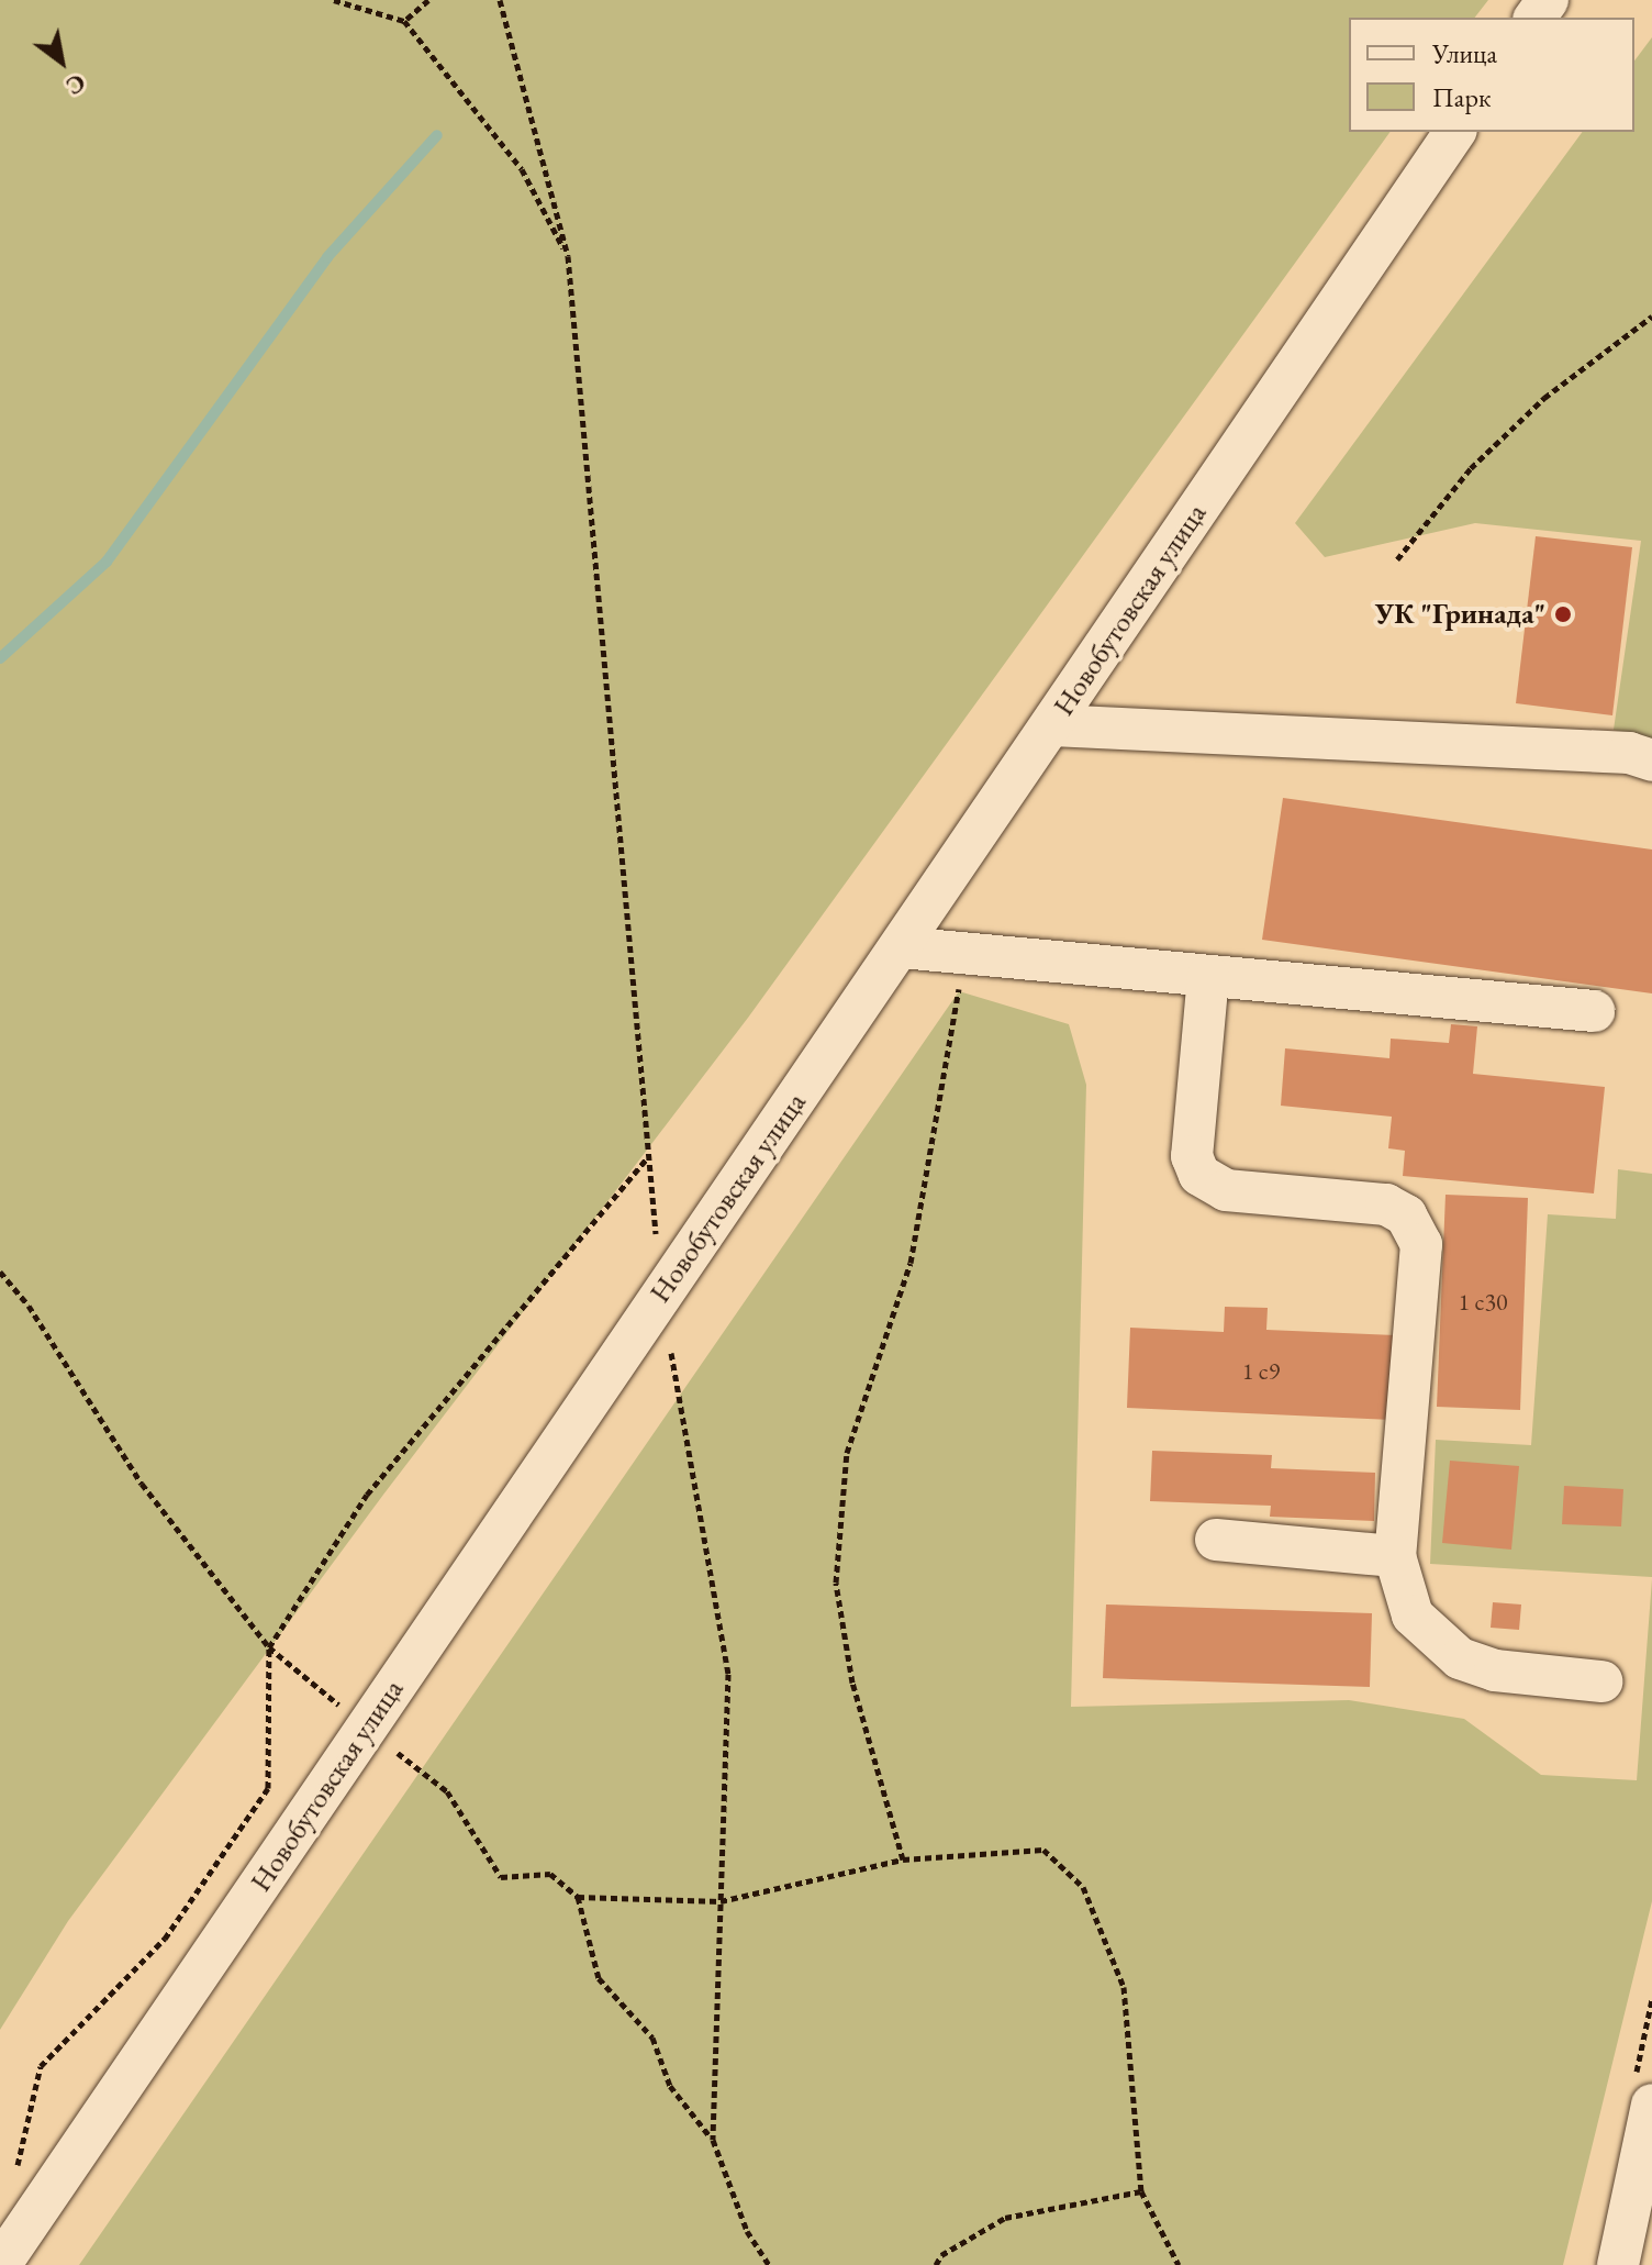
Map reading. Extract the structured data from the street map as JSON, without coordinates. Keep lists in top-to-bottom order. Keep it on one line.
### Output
{"streets":{"street":["Новобутовская улица"]},"places":["УК \"Гринада\""],"house_numbers":["1 с30","1 с9"],"legend":["Улица","Парк"],"north":"bottom right"}
